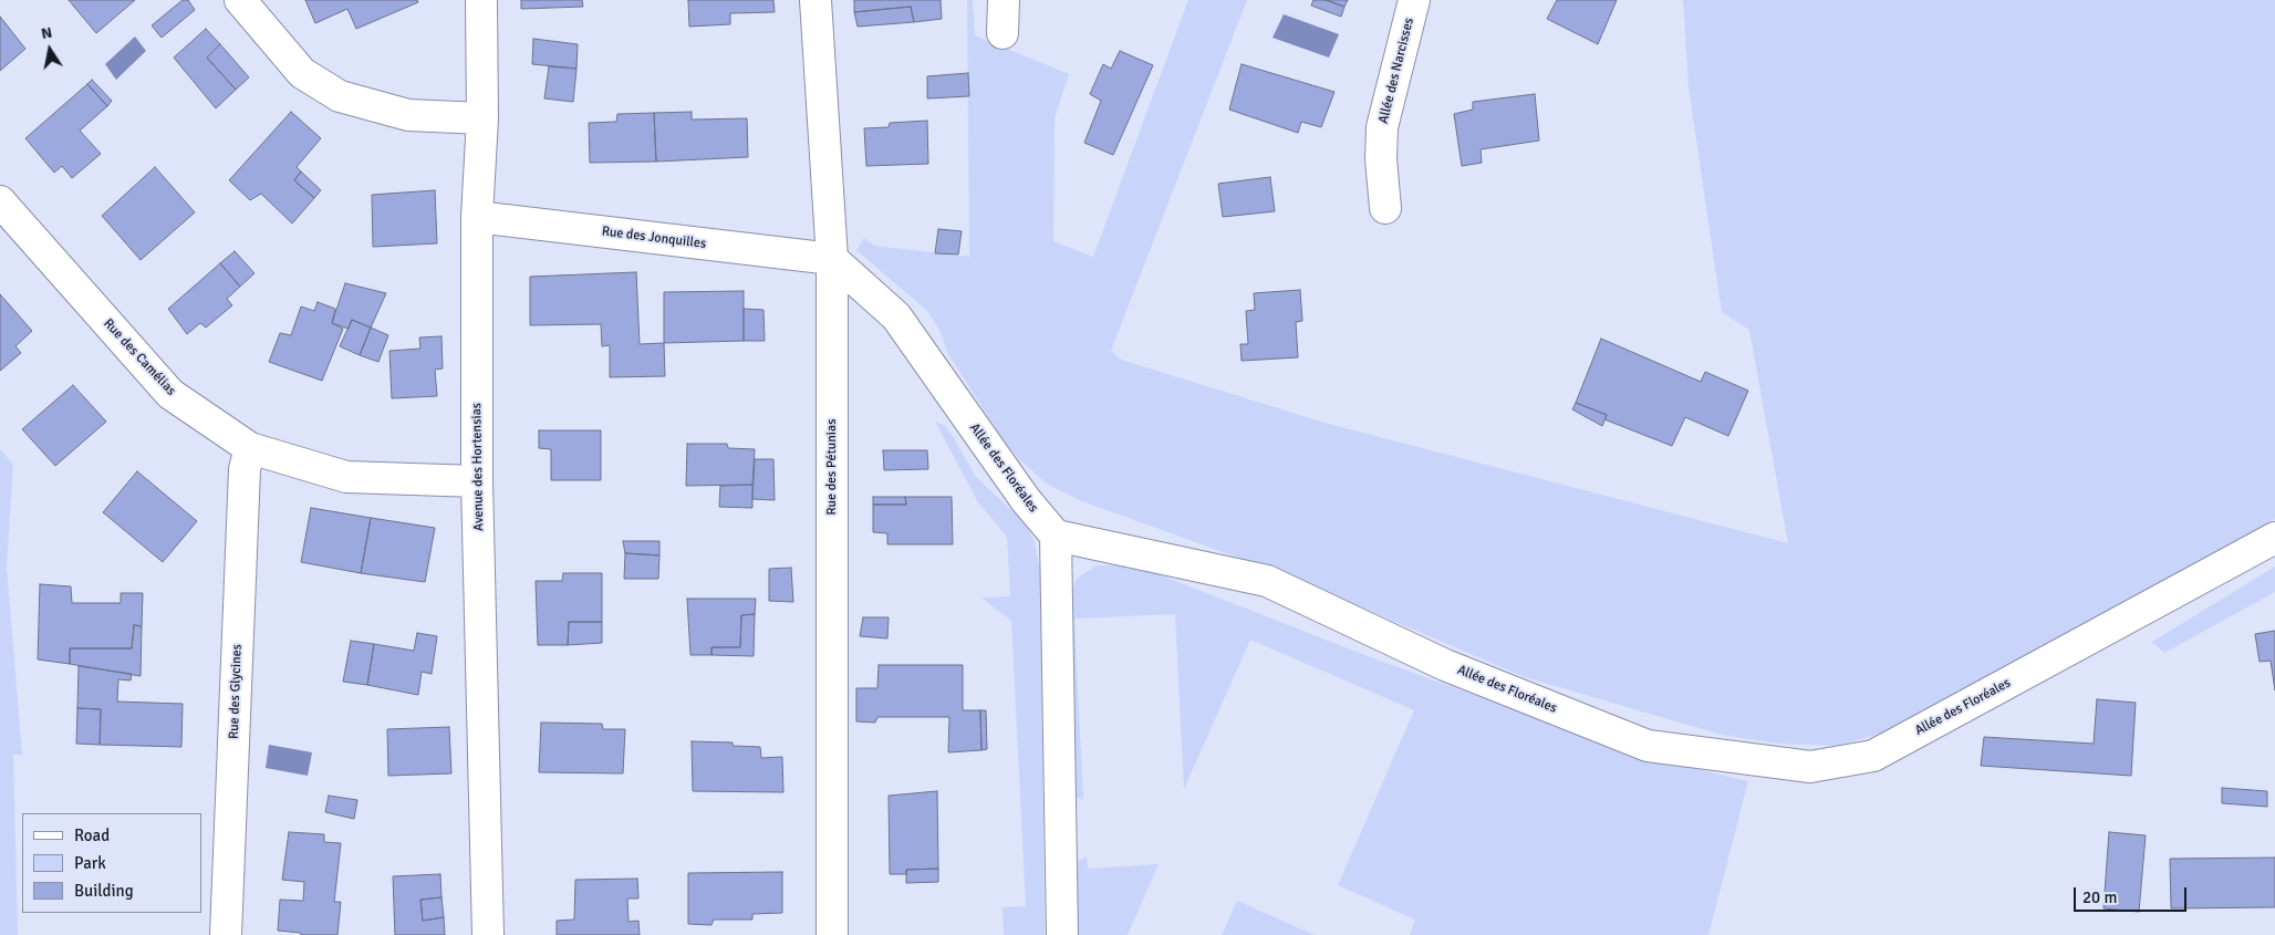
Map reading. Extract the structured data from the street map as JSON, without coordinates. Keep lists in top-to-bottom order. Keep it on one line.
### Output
{"streets":{"street":["Allée des Narcisses","Rue des Jonquilles","Rue des Camélias","Avenue des Hortensias","Rue des Pétunias","Allée des Floréales","Rue des Glycines"]},"crossings":[["Rue des Jonquilles","Avenue des Hortensias"],["Rue des Jonquilles","Rue des Pétunias"],["Rue des Jonquilles","Allée des Floréales"],["Rue des Camélias","Avenue des Hortensias"],["Rue des Camélias","Rue des Glycines"],["Rue des Pétunias","Allée des Floréales"]],"legend":["Road","Park","Building"],"scale_bar":"20 m","north":"top"}
